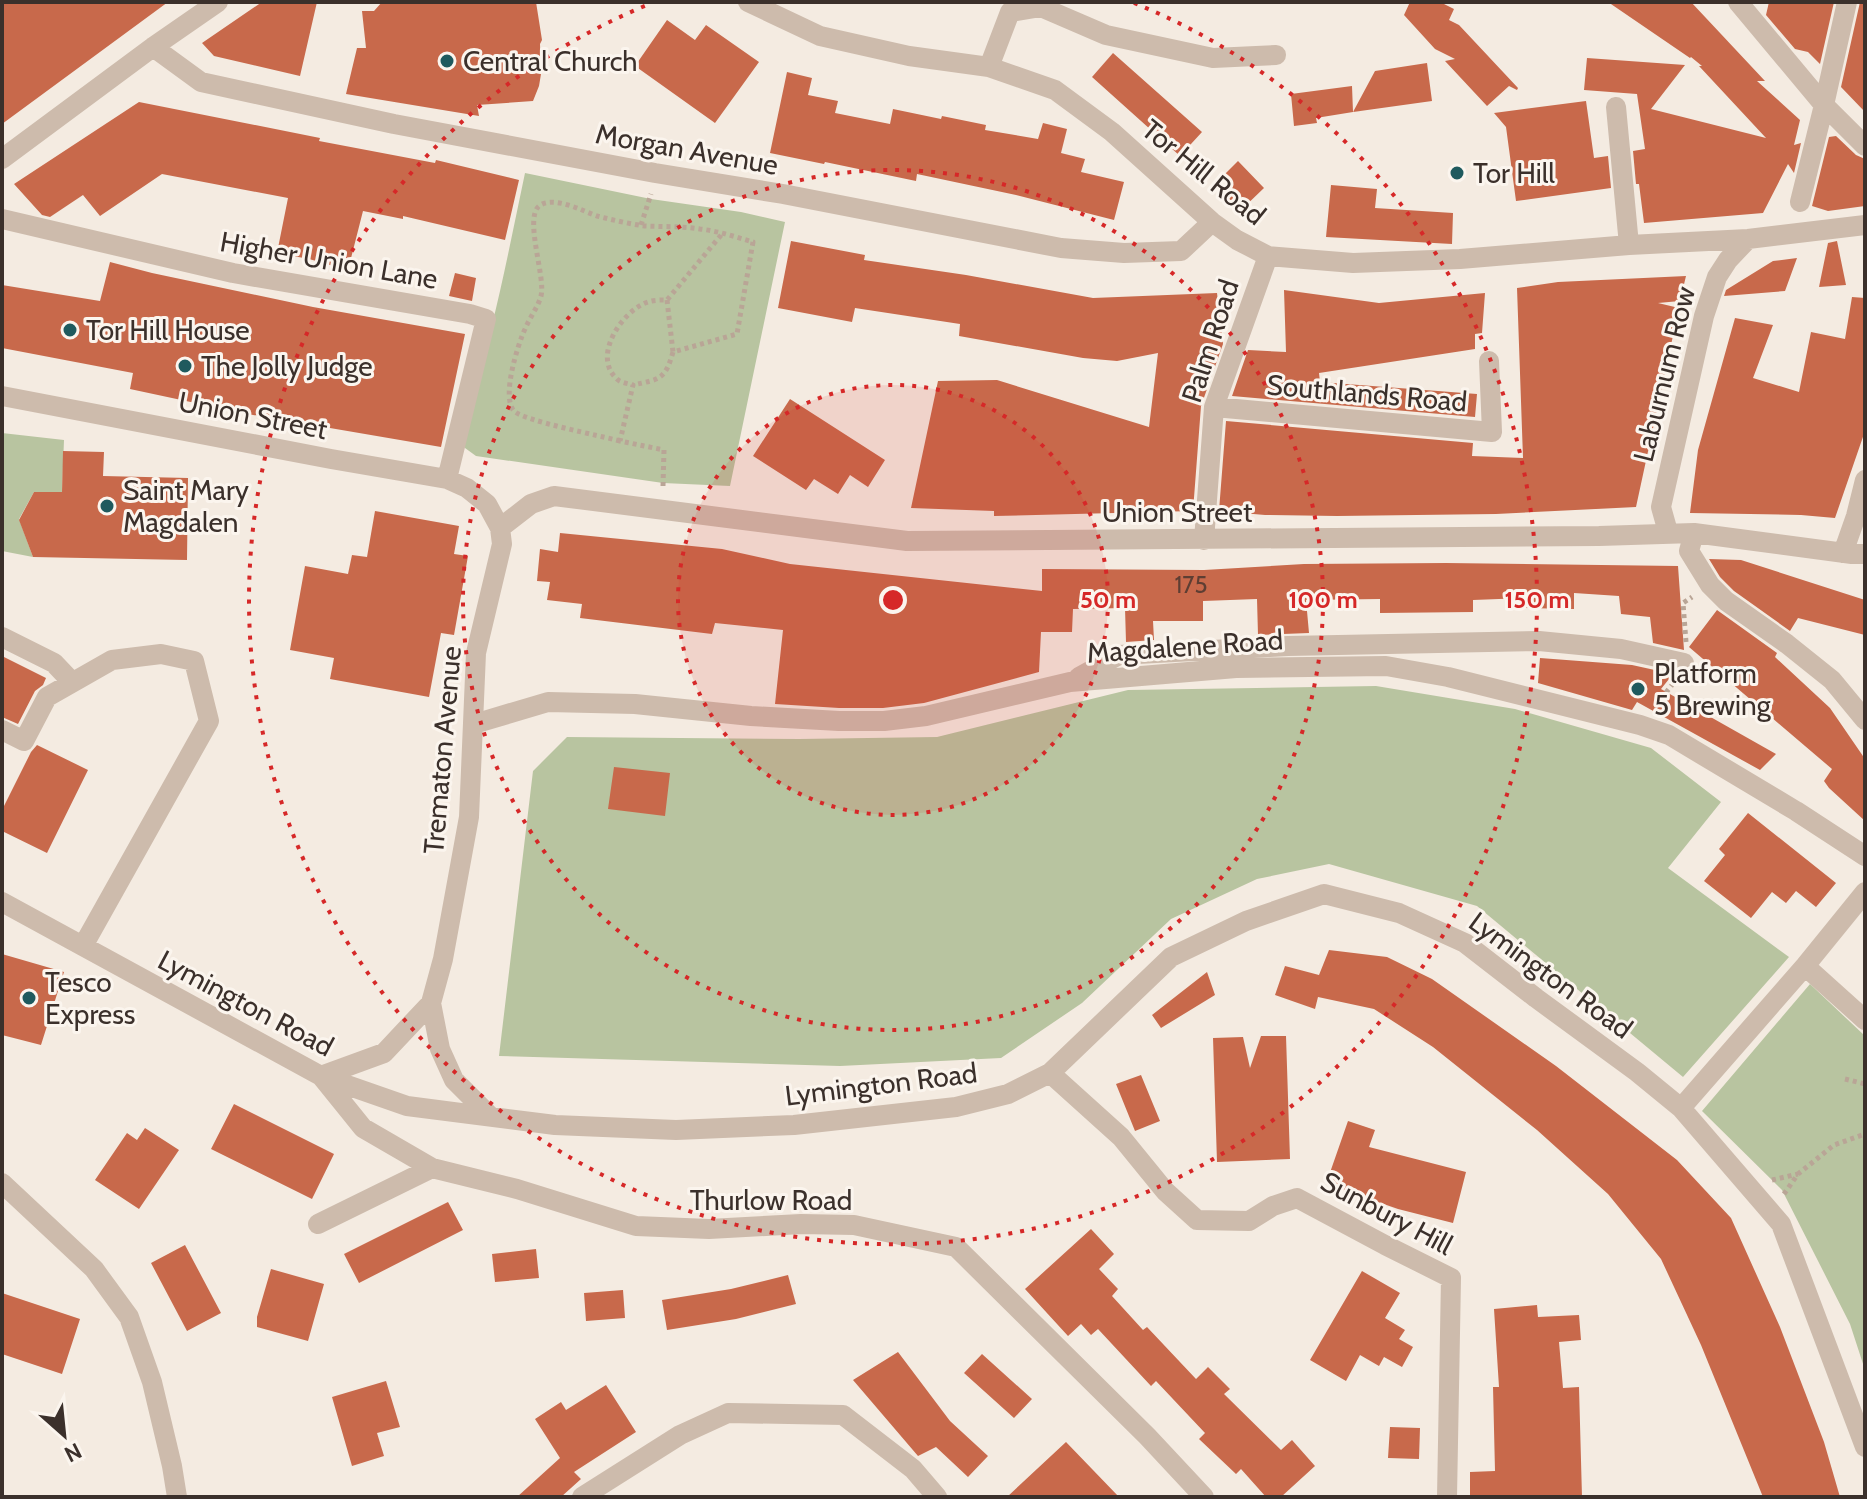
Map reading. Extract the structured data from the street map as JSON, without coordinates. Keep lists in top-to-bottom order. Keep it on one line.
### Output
{"streets":{"street":["Morgan Avenue","Tor Hill Road","Higher Union Lane","Palm Road","Laburnum Row","Southlands Road","Union Street","Magdalene Road","Trematon Avenue","Lymington Road","Thurlow Road","Sunbury Hill"]},"crossings":[["Morgan Avenue","Tor Hill Road"],["Tor Hill Road","Palm Road"],["Tor Hill Road","Laburnum Row"],["Higher Union Lane","Union Street"],["Palm Road","Southlands Road"],["Palm Road","Union Street"],["Laburnum Row","Union Street"],["Union Street","Trematon Avenue"],["Magdalene Road","Trematon Avenue"],["Trematon Avenue","Lymington Road"],["Trematon Avenue","Thurlow Road"],["Lymington Road","Thurlow Road"],["Lymington Road","Sunbury Hill"]],"places":["Central Church","Tor Hill","Tor Hill House","The Jolly Judge","Saint Mary Magdalen","Platform 5 Brewing","Tesco Express"],"house_numbers":["175"],"north":"bottom right","rings":["50 m","100 m","150 m"]}
